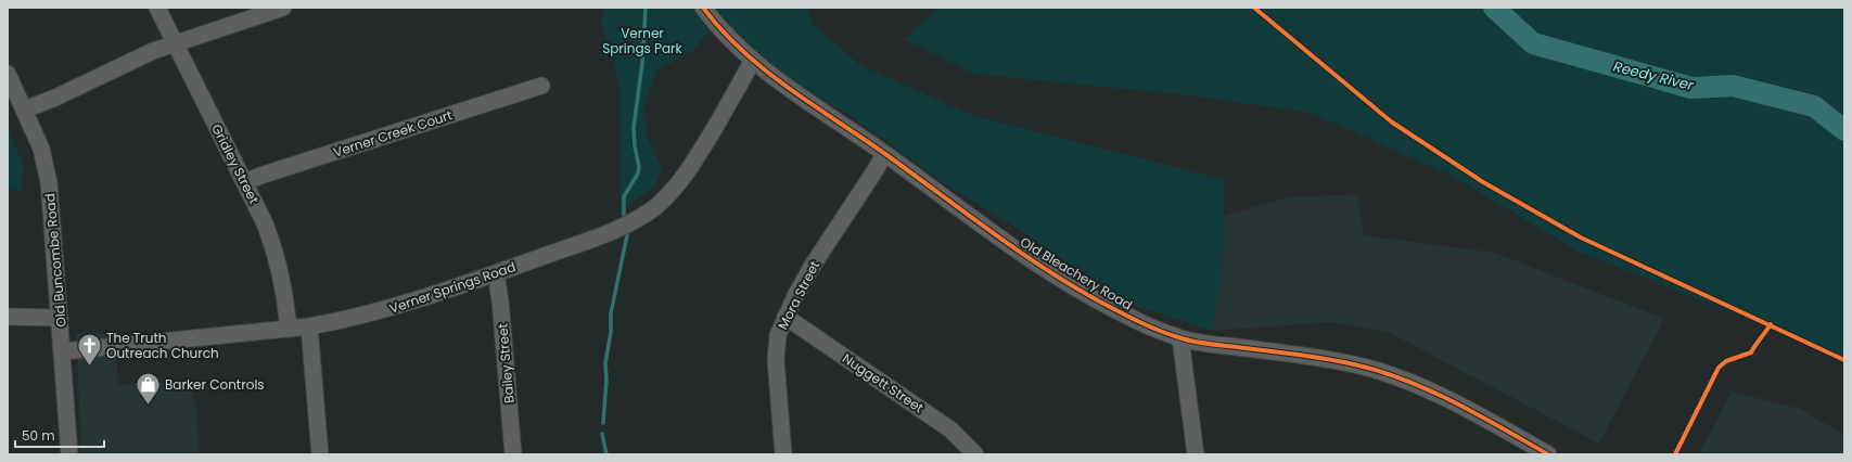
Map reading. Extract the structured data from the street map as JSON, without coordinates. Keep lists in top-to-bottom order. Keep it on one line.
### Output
{"streets":{"street":["Verner Creek Court","Gridley Street","Old Buncombe Road","Old Bleachery Road","Verner Springs Road","Mora Street","Bailey Street","Nuggett Street"]},"crossings":[["Verner Creek Court","Gridley Street"],["Gridley Street","Verner Springs Road"],["Old Buncombe Road","Verner Springs Road"],["Old Bleachery Road","Verner Springs Road"],["Old Bleachery Road","Mora Street"],["Verner Springs Road","Bailey Street"],["Mora Street","Nuggett Street"]],"water":["Reedy River"],"parks":["Verner Springs Park"],"places":{"church":["The Truth Outreach Church"],"shop":["Barker Controls"]},"scale_bar":"50 m"}
